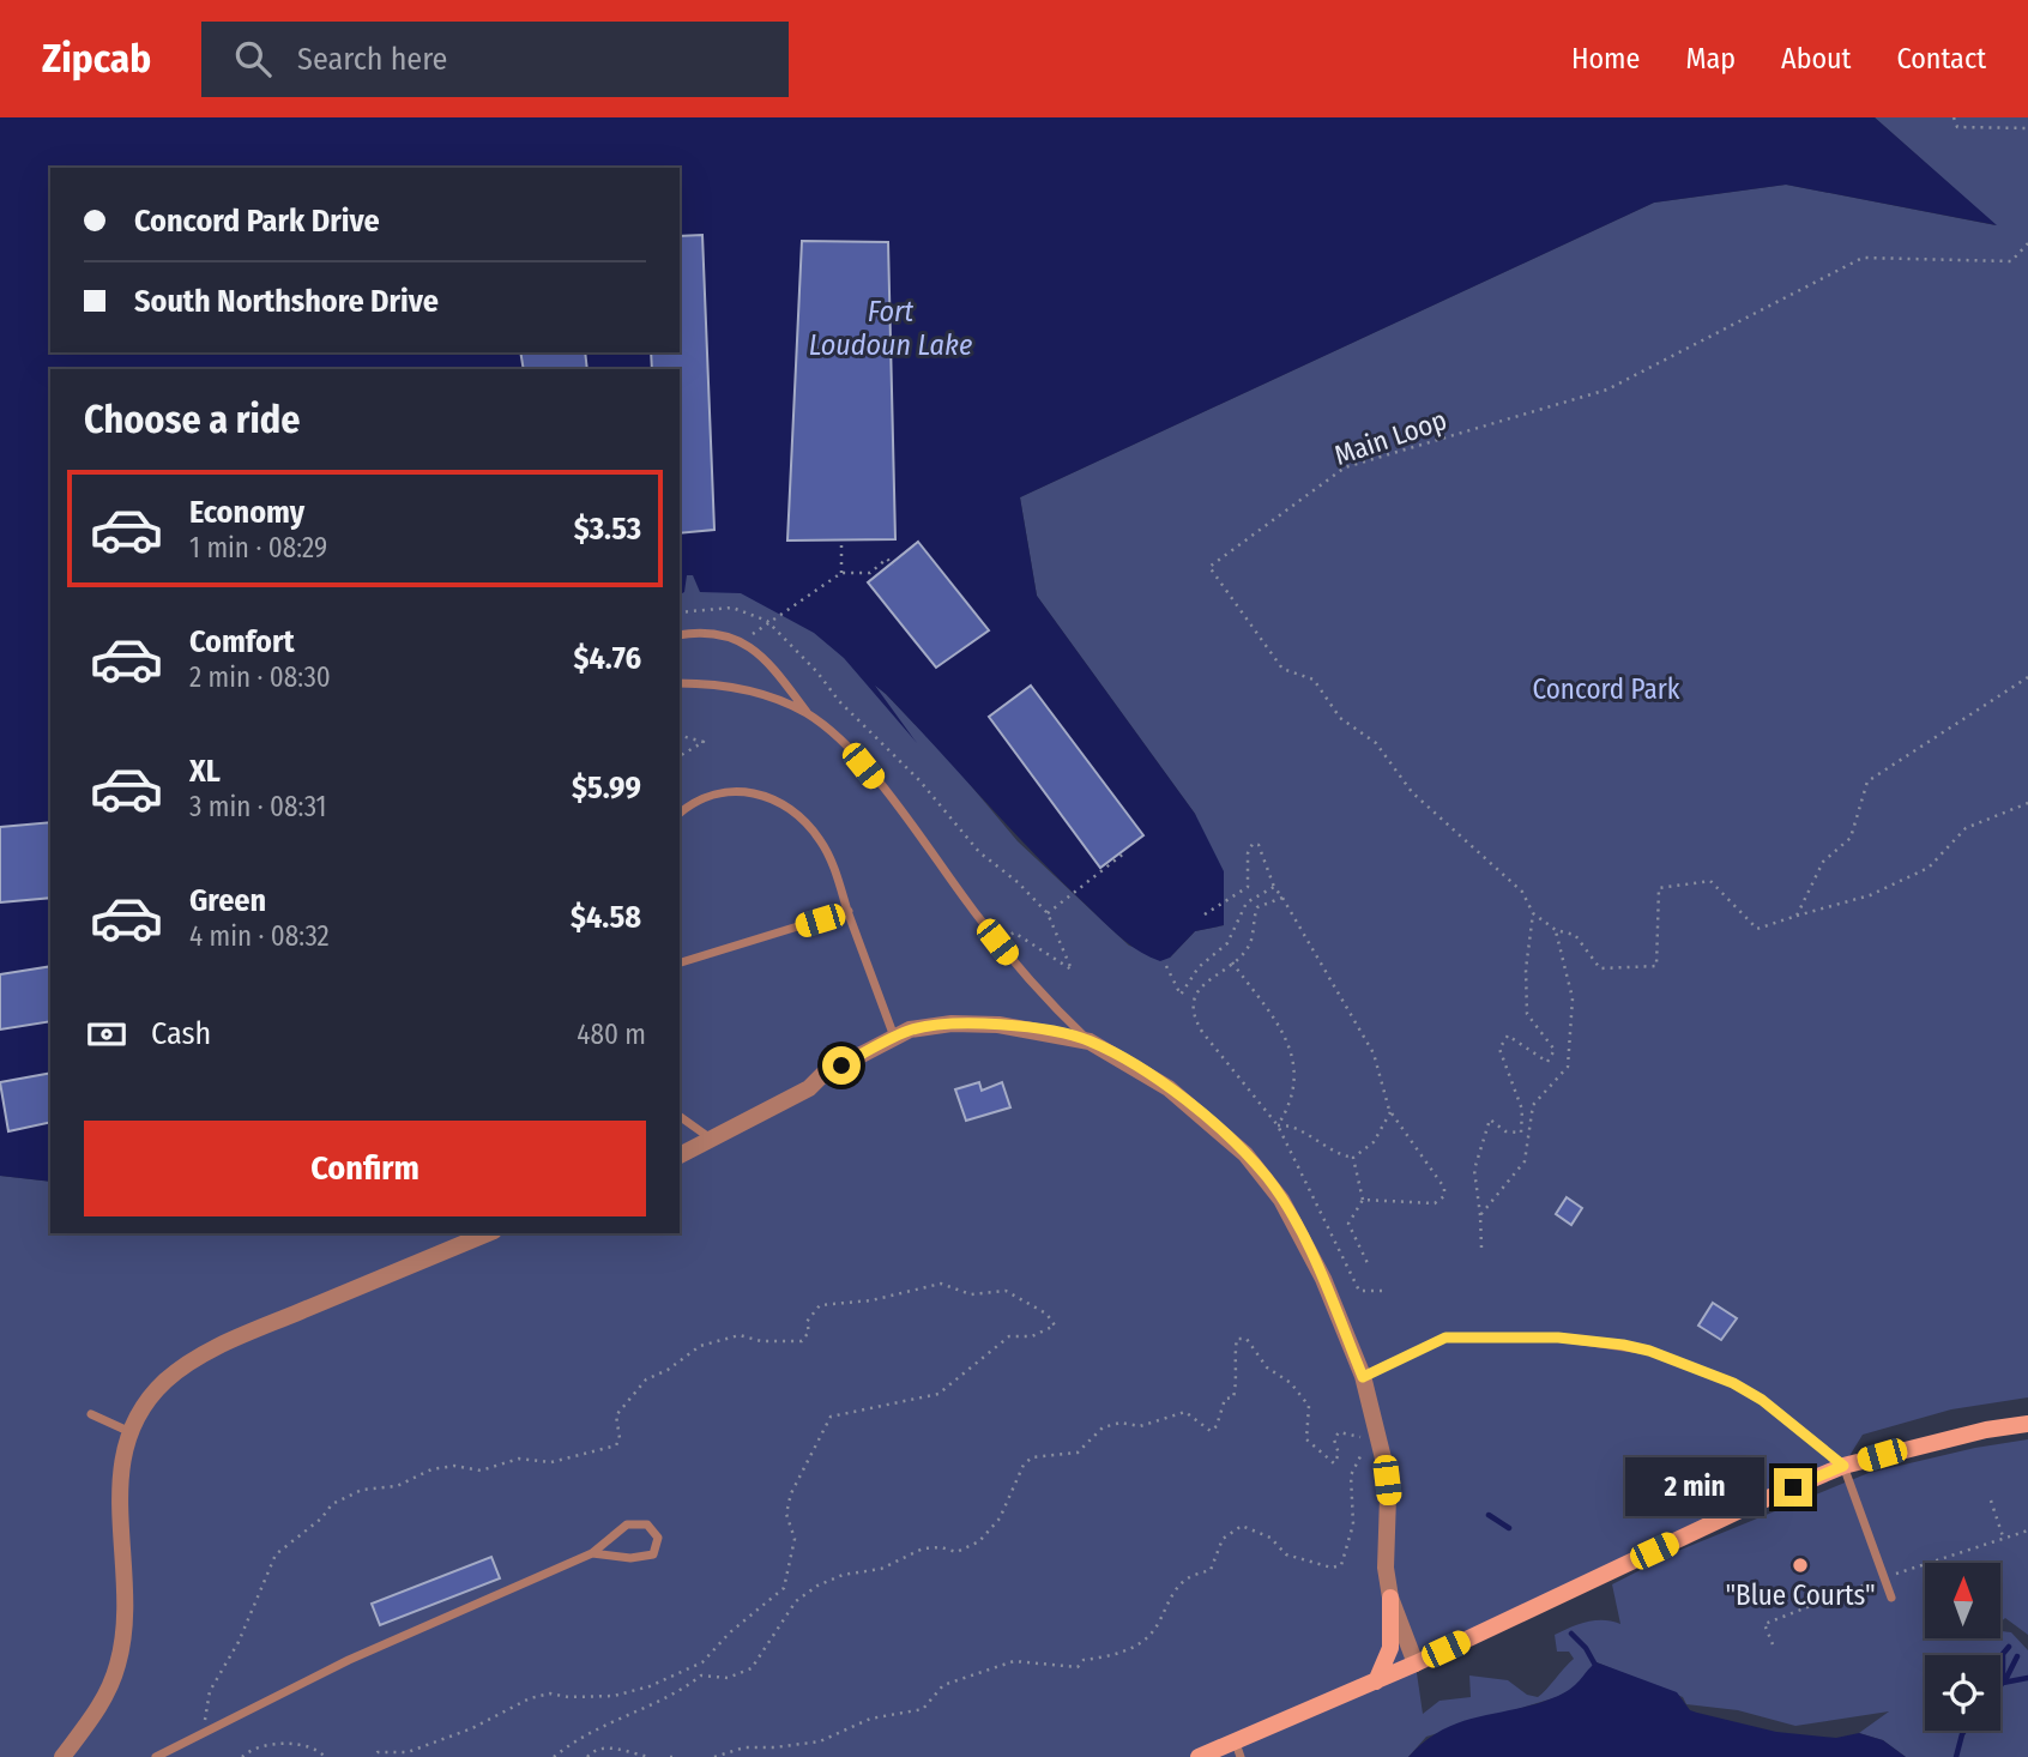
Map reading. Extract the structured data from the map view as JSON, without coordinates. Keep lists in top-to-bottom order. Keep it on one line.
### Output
{"streets":{"path":["Main Loop"]},"water":["Fort Loudoun Lake"],"parks":["Concord Park"],"places":["\"Blue Courts\""],"north":"top","page":{"header":"Zipcab","search":"Search here","nav":["Home","Map","About","Contact"],"banner":["Concord Park Drive","South Northshore Drive"],"heading":"Choose a ride","list":[{"name":"Economy","note":"1 min · 08:29","value":"$3.53"},{"name":"Comfort","note":"2 min · 08:30","value":"$4.76"},{"name":"XL","note":"3 min · 08:31","value":"$5.99"},{"name":"Green","note":"4 min · 08:32","value":"$4.58"}],"pay":["Cash","480 m"],"buttons":"Confirm","bubble":"2 min"}}
